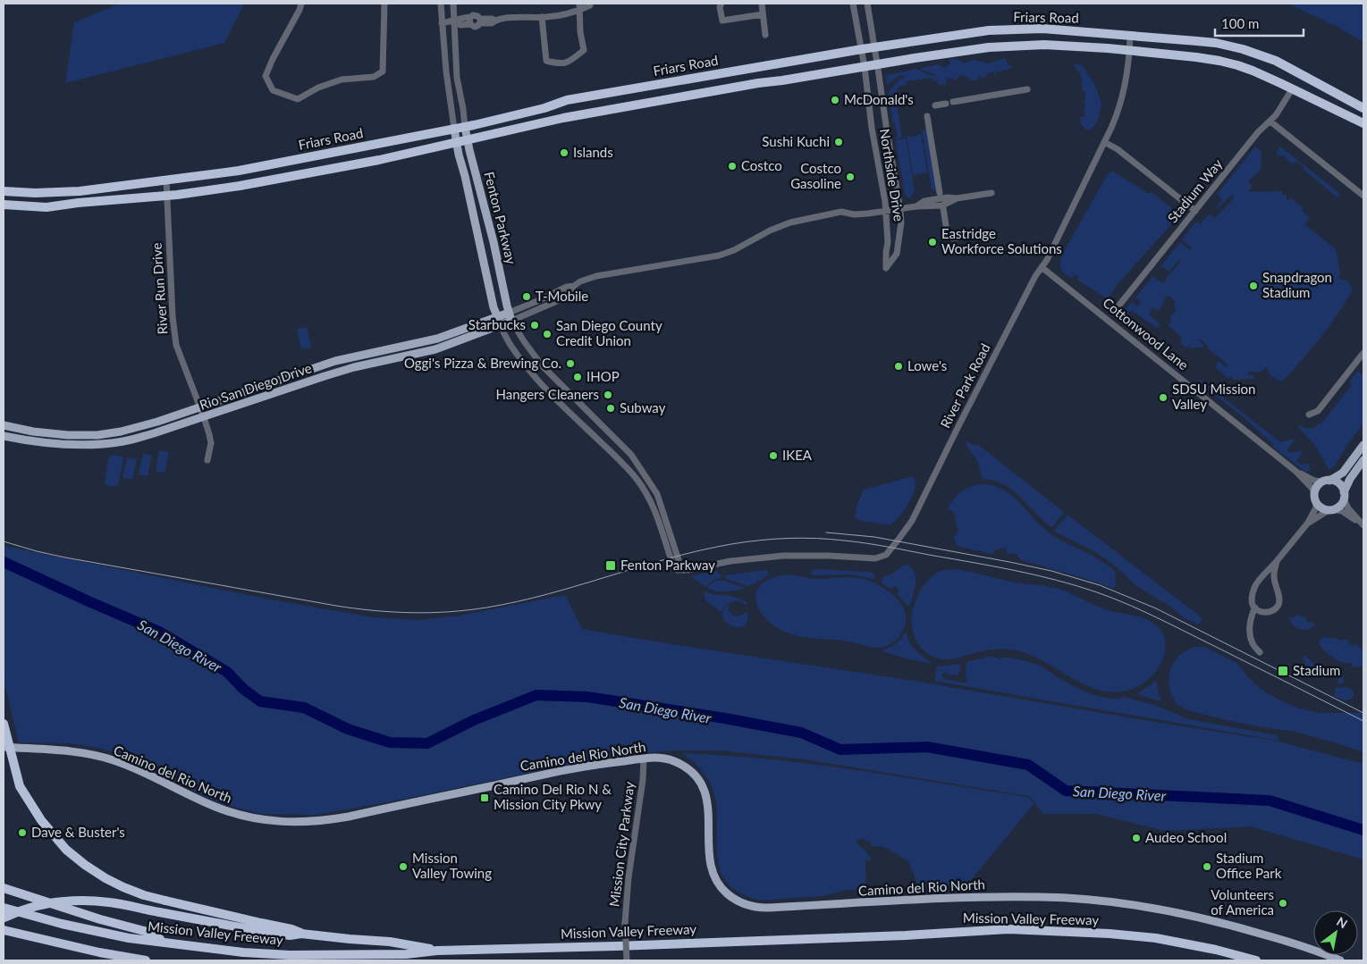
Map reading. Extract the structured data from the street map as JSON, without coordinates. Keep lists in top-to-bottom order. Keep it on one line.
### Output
{"streets":{"highway":["Friars Road","Mission Valley Freeway"],"main road":["Fenton Parkway","Rio San Diego Drive","Camino del Rio North"],"street":["Northside Drive","Stadium Way","River Run Drive","Cottonwood Lane","River Park Road","Mission City Parkway"]},"crossings":[["Friars Road","Northside Drive"],["Friars Road","Stadium Way"],["Friars Road","Fenton Parkway"],["Friars Road","River Run Drive"],["Friars Road","River Park Road"],["Fenton Parkway","River Park Road"],["Fenton Parkway","Rio San Diego Drive"],["River Run Drive","Rio San Diego Drive"],["Cottonwood Lane","River Park Road"],["Camino del Rio North","Mission City Parkway"]],"water":["San Diego River"],"places":{"other":["McDonald's","Sushi Kuchi","Islands","Costco","Costco Gasoline","Eastridge Workforce Solutions","Snapdragon Stadium","T-Mobile","Starbucks","San Diego County Credit Union","Oggi's Pizza & Brewing Co.","Lowe's","IHOP","Hangers Cleaners","SDSU Mission Valley","Subway","IKEA","Dave & Buster's","Audeo School","Mission Valley Towing","Stadium Office Park","Volunteers of America"],"transit":["Fenton Parkway","Stadium","Camino Del Rio N & Mission City Pkwy"]},"scale_bar":"100 m","north":"top right"}
